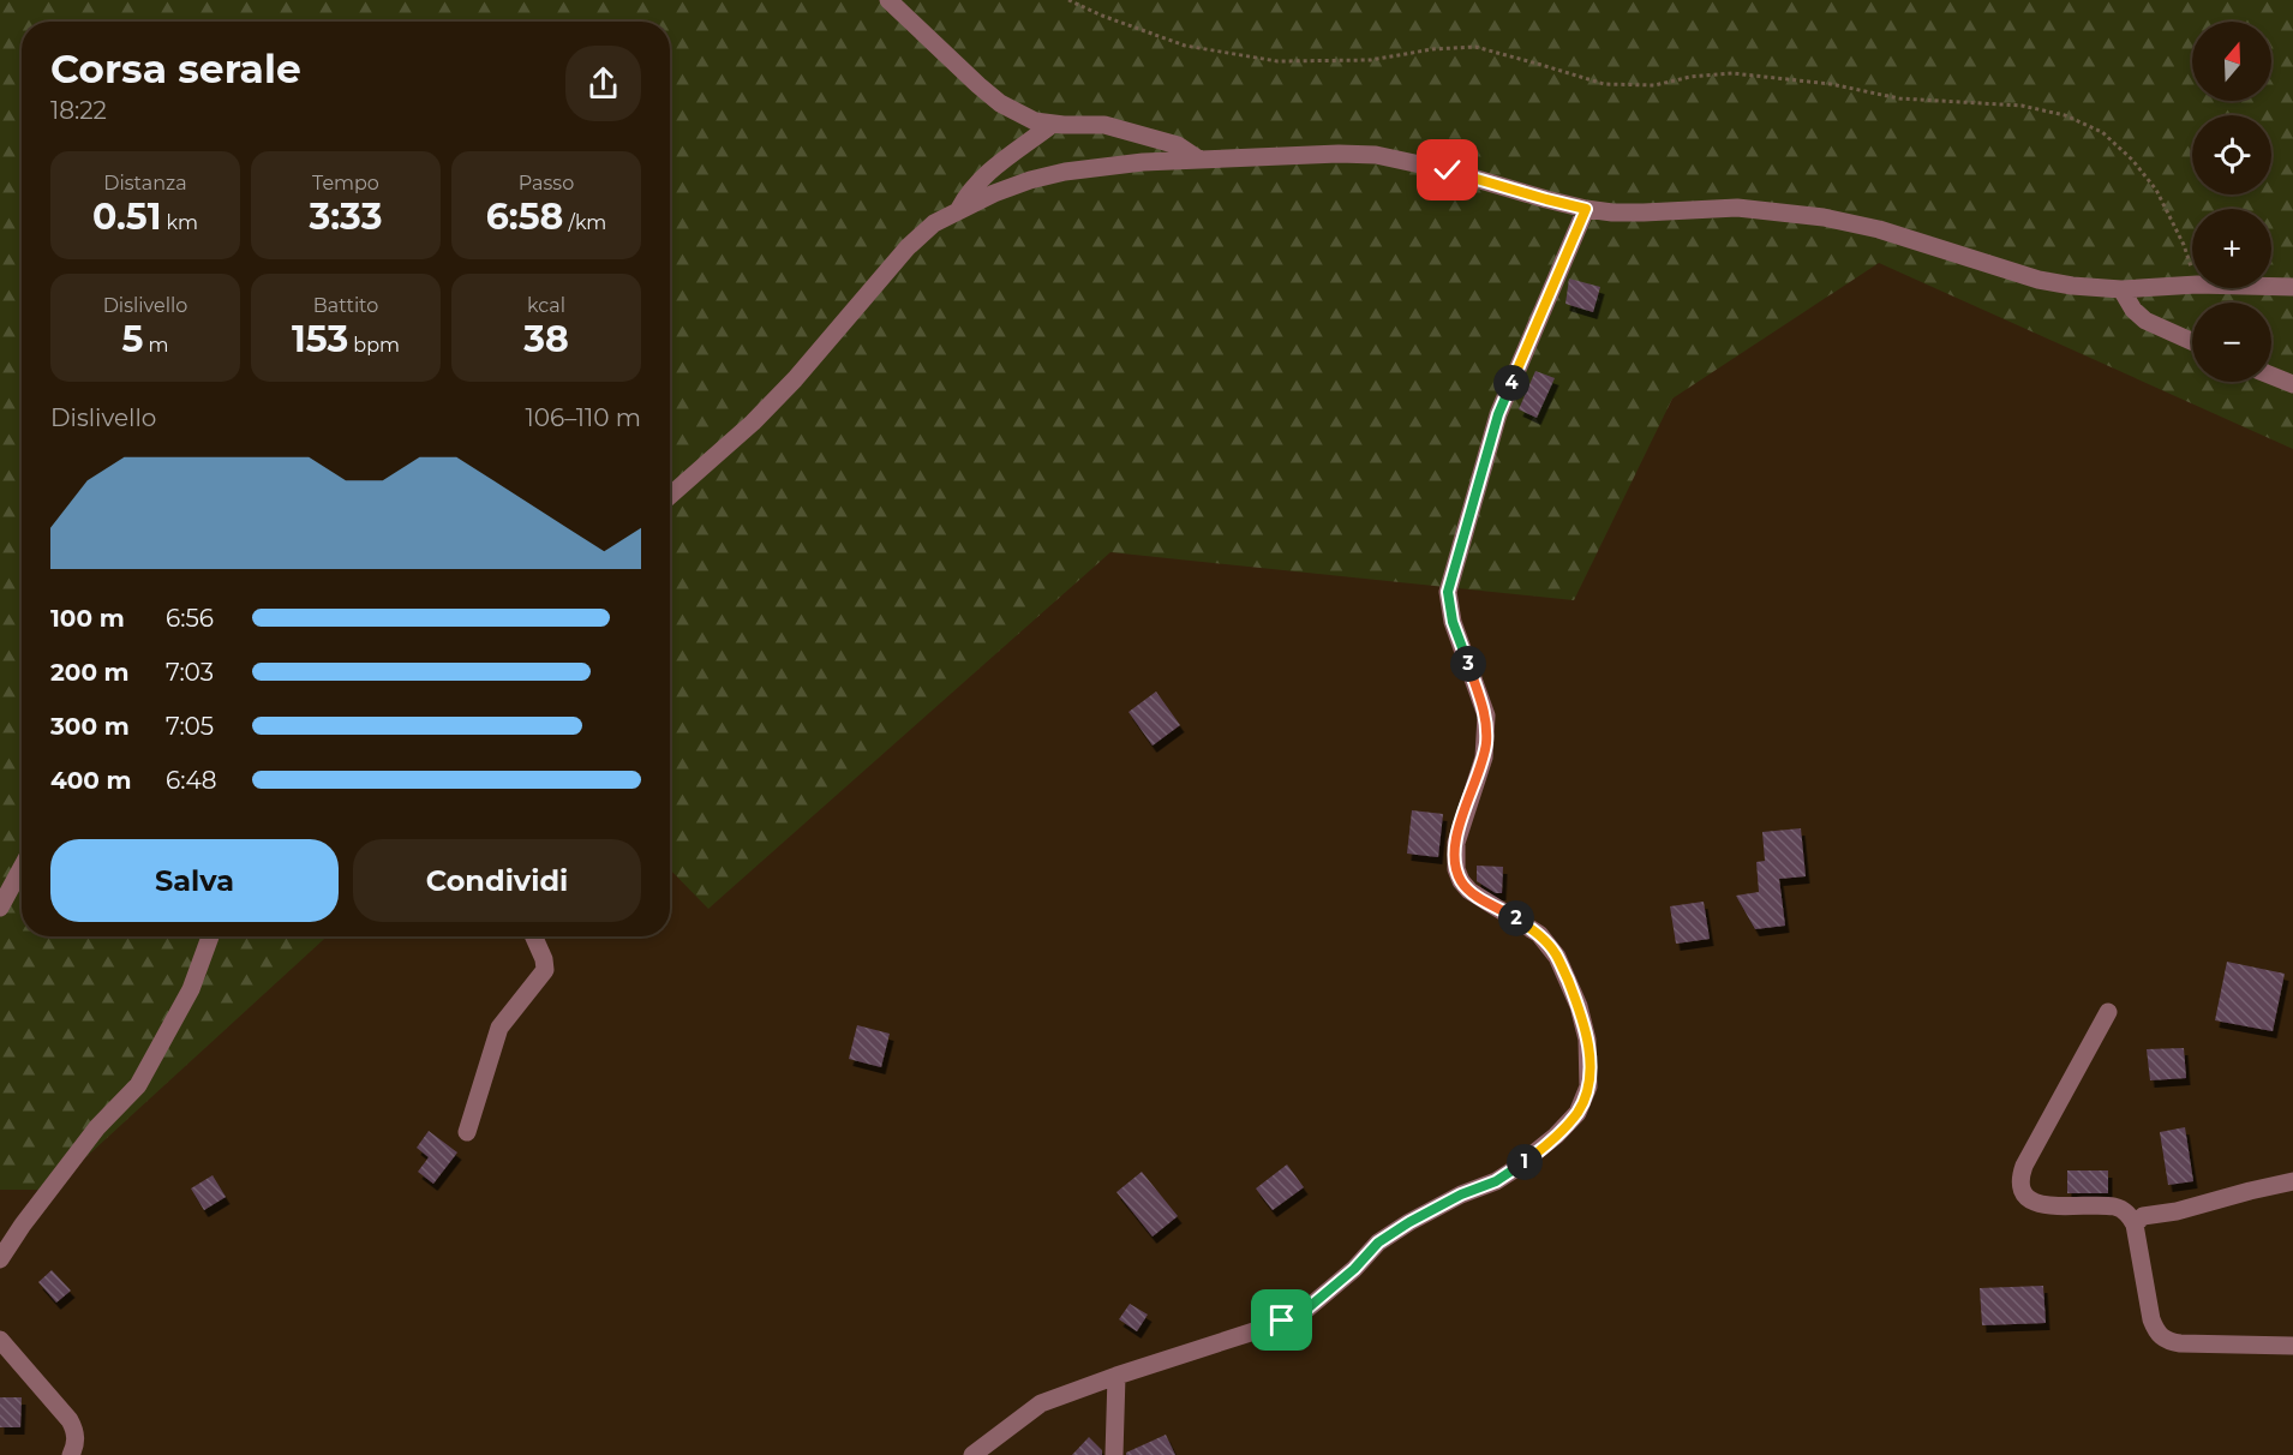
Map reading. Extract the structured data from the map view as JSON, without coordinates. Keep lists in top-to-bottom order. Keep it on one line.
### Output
{"north":"top","page":{"map_buttons":["+","−"],"heading":["Corsa serale","18:22"],"stats":[["Distanza","0.51 km"],["Tempo","3:33"],["Passo","6:58 /km"],["Dislivello","5 m"],["Battito","153 bpm"],["kcal","38"]],"pins":["4","3","2","1"],"chart":["Dislivello","106–110 m"],"list":[{"name":"100 m","note":"6:56"},{"name":"200 m","note":"7:03"},{"name":"300 m","note":"7:05"},{"name":"400 m","note":"6:48"}],"buttons":["Salva","Condividi"]}}
